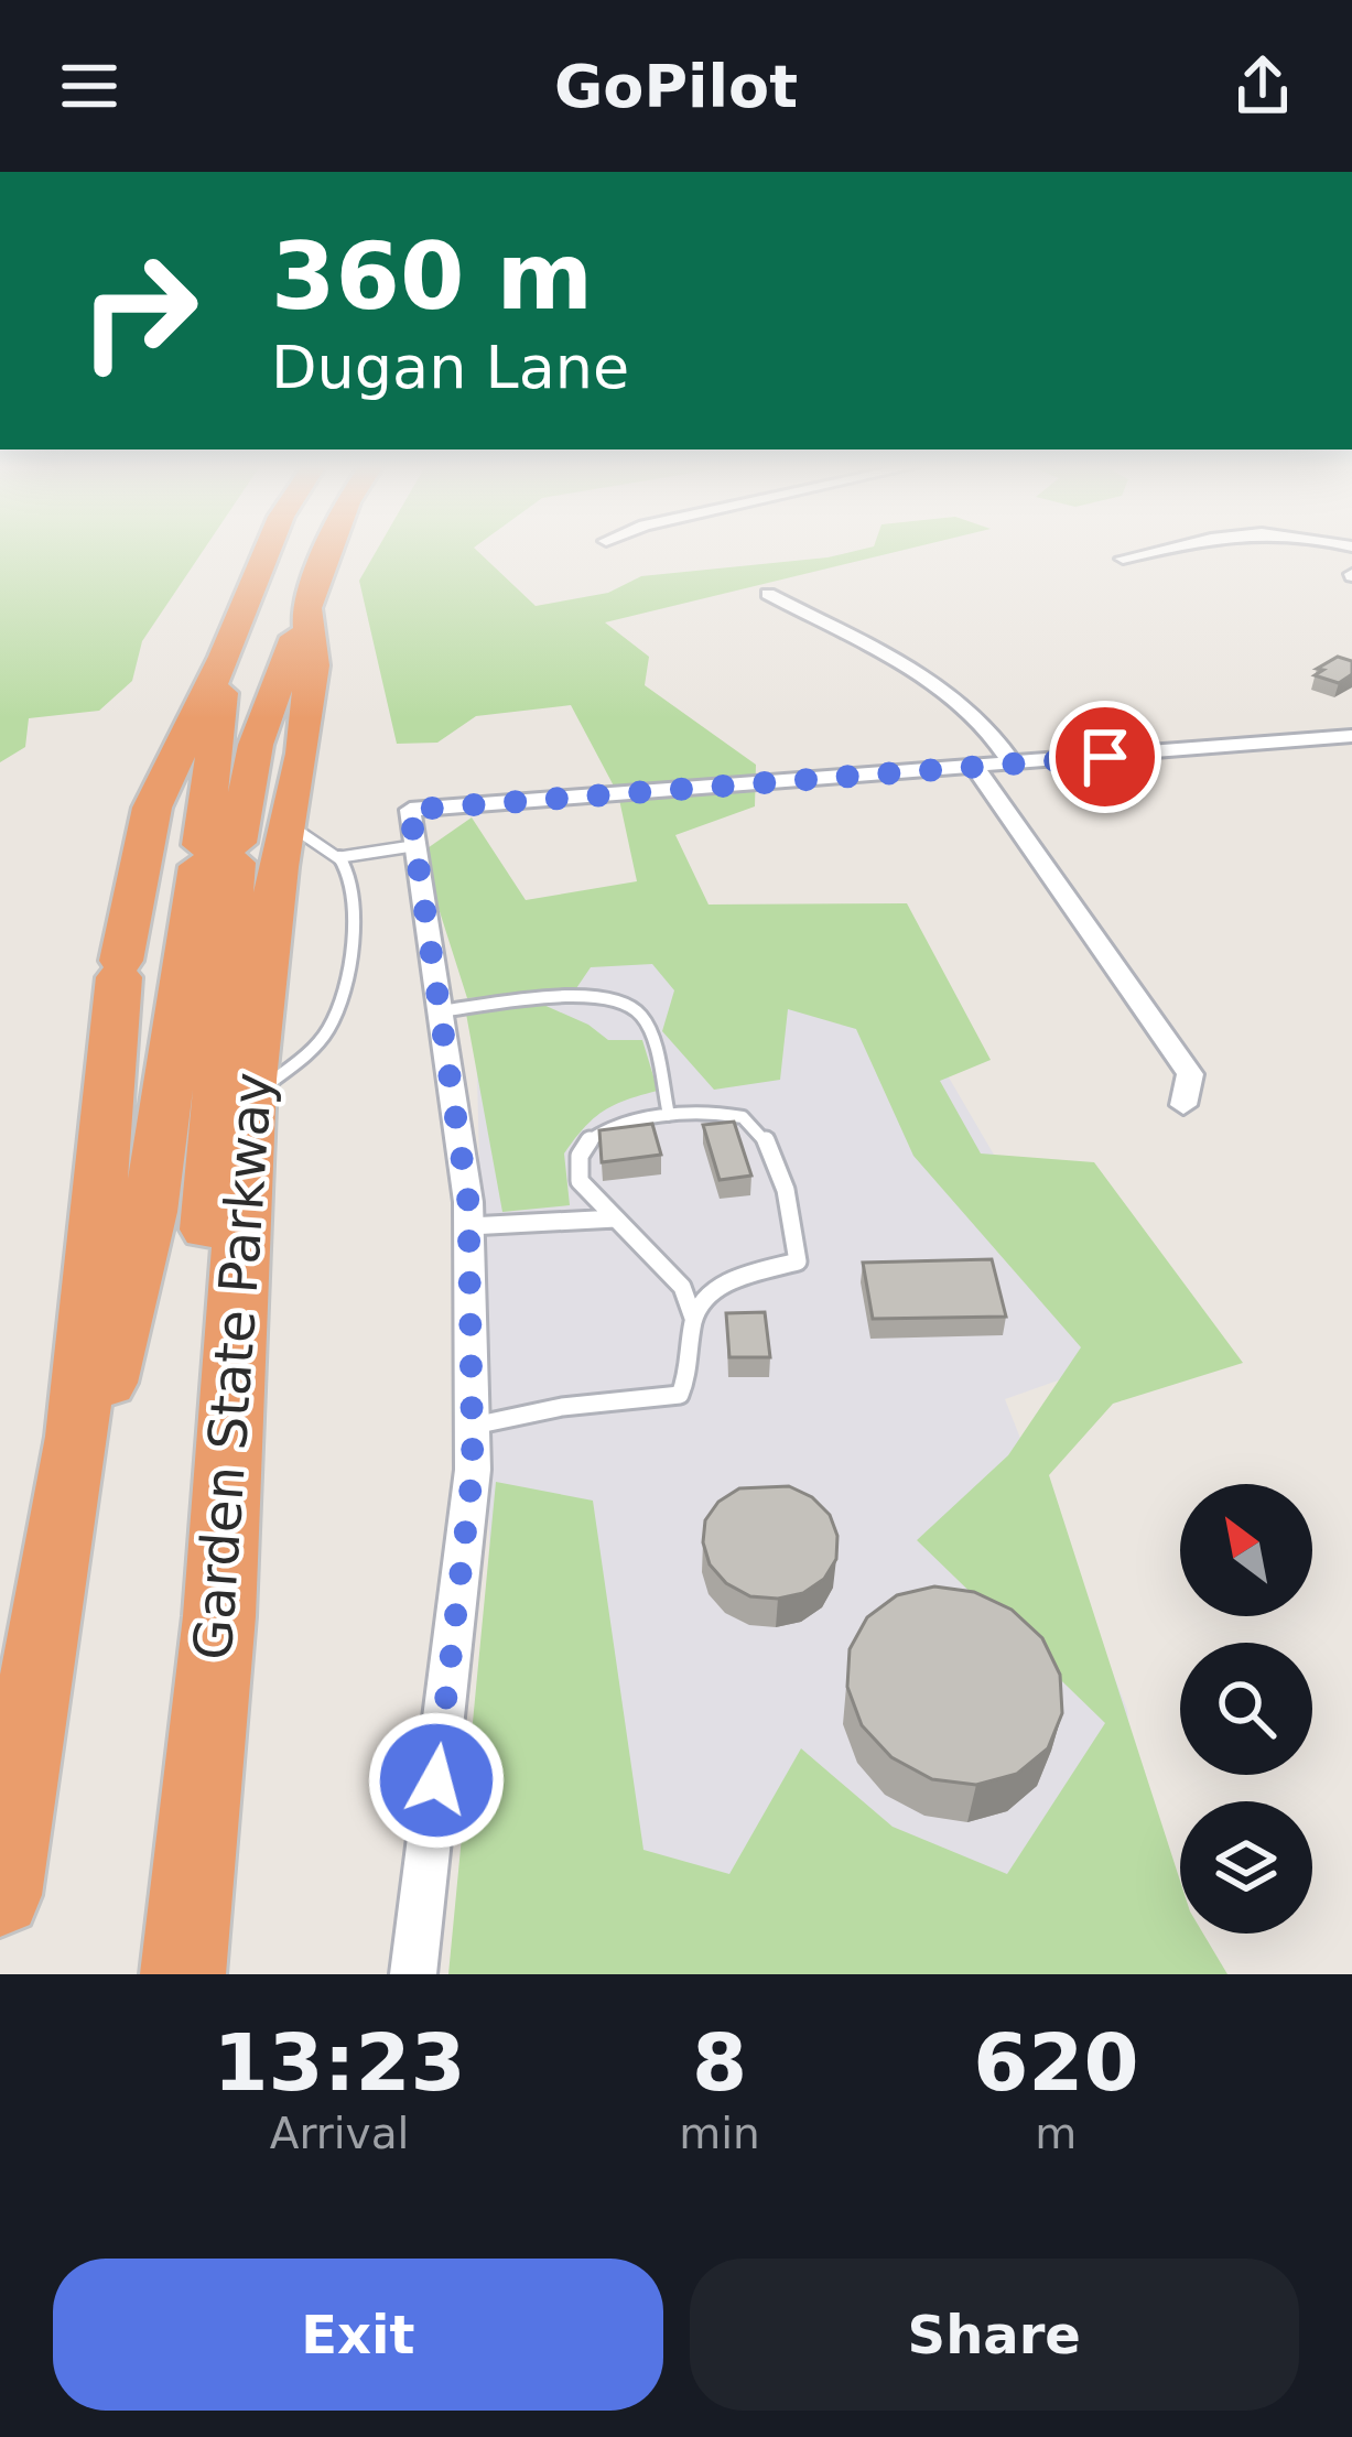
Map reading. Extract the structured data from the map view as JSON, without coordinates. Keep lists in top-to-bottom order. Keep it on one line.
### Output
{"streets":{"highway":["Garden State Parkway"]},"north":"top left","page":{"header":"GoPilot","turn":["360 m","Dugan Lane"],"eta":["13:23","Arrival","8","min","620","m"],"buttons":["Exit","Share"]}}
